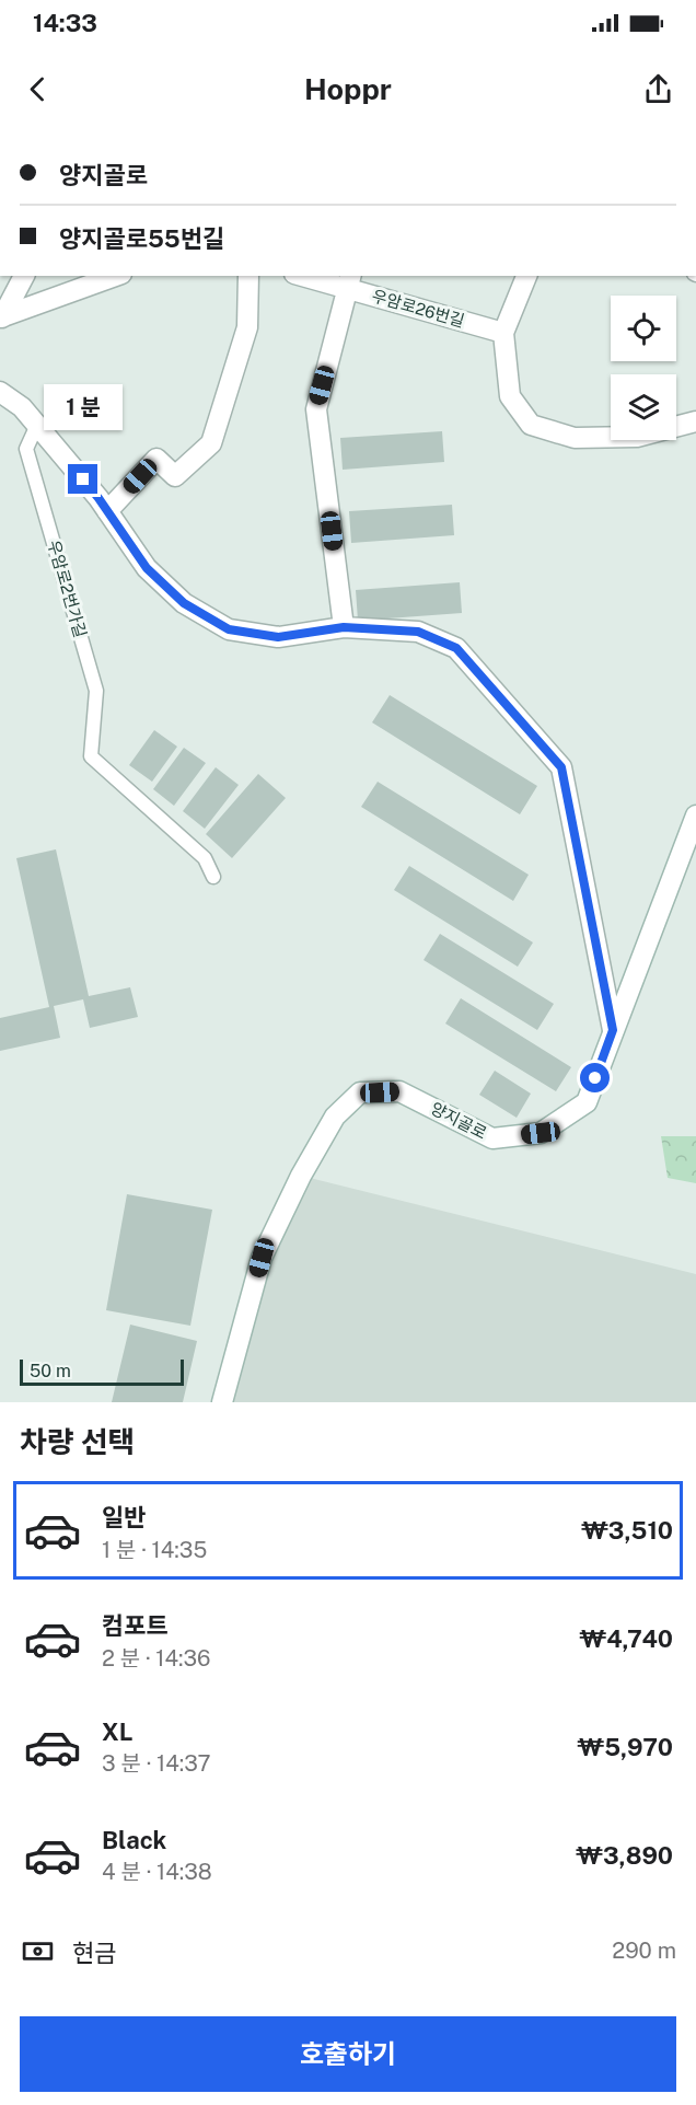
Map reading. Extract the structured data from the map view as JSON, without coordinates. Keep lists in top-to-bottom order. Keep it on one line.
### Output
{"streets":{"street":["우암로26번길","양지골로"],"lane":["우암로2번가길"]},"scale_bar":"50 m","page":{"status":"14:33","header":"Hoppr","banner":["양지골로","양지골로55번길"],"bubble":"1 분","scale":"50 m","heading":"차량 선택","list":[{"name":"일반","note":"1 분 · 14:35","value":"₩3,510"},{"name":"컴포트","note":"2 분 · 14:36","value":"₩4,740"},{"name":"XL","note":"3 분 · 14:37","value":"₩5,970"},{"name":"Black","note":"4 분 · 14:38","value":"₩3,890"}],"pay":["현금","290 m"],"buttons":"호출하기"}}
